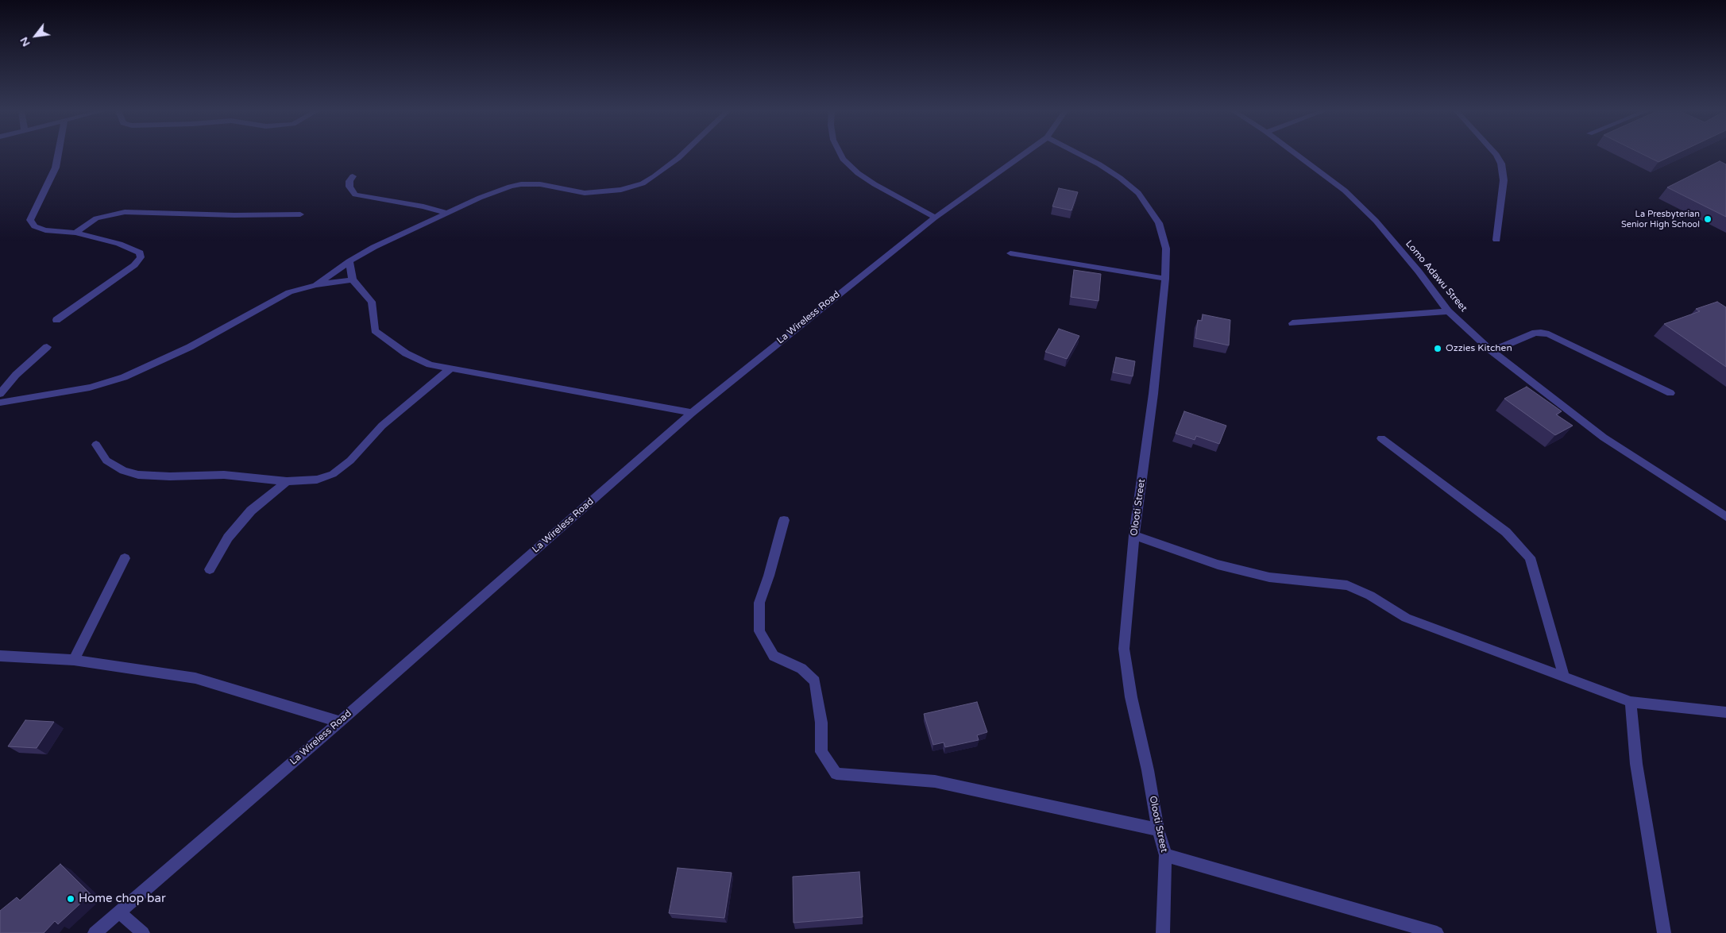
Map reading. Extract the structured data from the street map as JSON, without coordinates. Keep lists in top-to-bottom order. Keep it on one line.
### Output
{"streets":{"street":["Lomo Adawu Street","La Wireless Road","Olooti Street"]},"places":["La Presbyterian Senior High School","Ozzies Kitchen","Home chop bar"],"north":"bottom left"}
